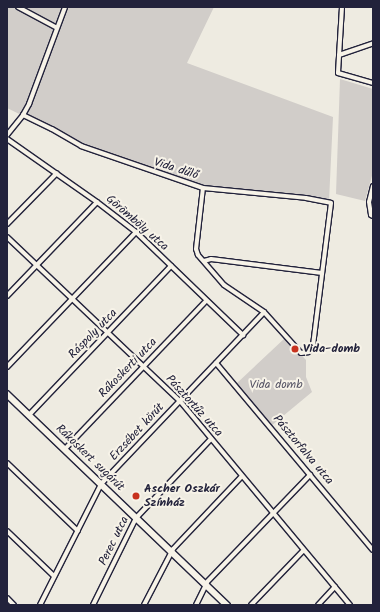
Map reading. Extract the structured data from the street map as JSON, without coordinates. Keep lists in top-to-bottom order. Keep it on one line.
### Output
{"streets":{"street":["Vida dűlő","Görömböly utca","Ráspoly utca","Rákoskerti utca","Pásztortűz utca","Erzsébet körút","Pásztorfalva utca","Rákoskert sugárút","Perec utca"]},"crossings":[["Vida dűlő","Erzsébet körút"],["Görömböly utca","Ráspoly utca"],["Görömböly utca","Rákoskerti utca"],["Görömböly utca","Erzsébet körút"],["Ráspoly utca","Pásztortűz utca"],["Ráspoly utca","Rákoskert sugárút"],["Rákoskerti utca","Pásztortűz utca"],["Rákoskerti utca","Rákoskert sugárút"],["Pásztortűz utca","Erzsébet körút"],["Pásztortűz utca","Perec utca"],["Erzsébet körút","Pásztorfalva utca"],["Erzsébet körút","Rákoskert sugárút"],["Rákoskert sugárút","Perec utca"]],"parks":["Vida domb"],"places":["Vida-domb","Ascher Oszkár Színház"]}
